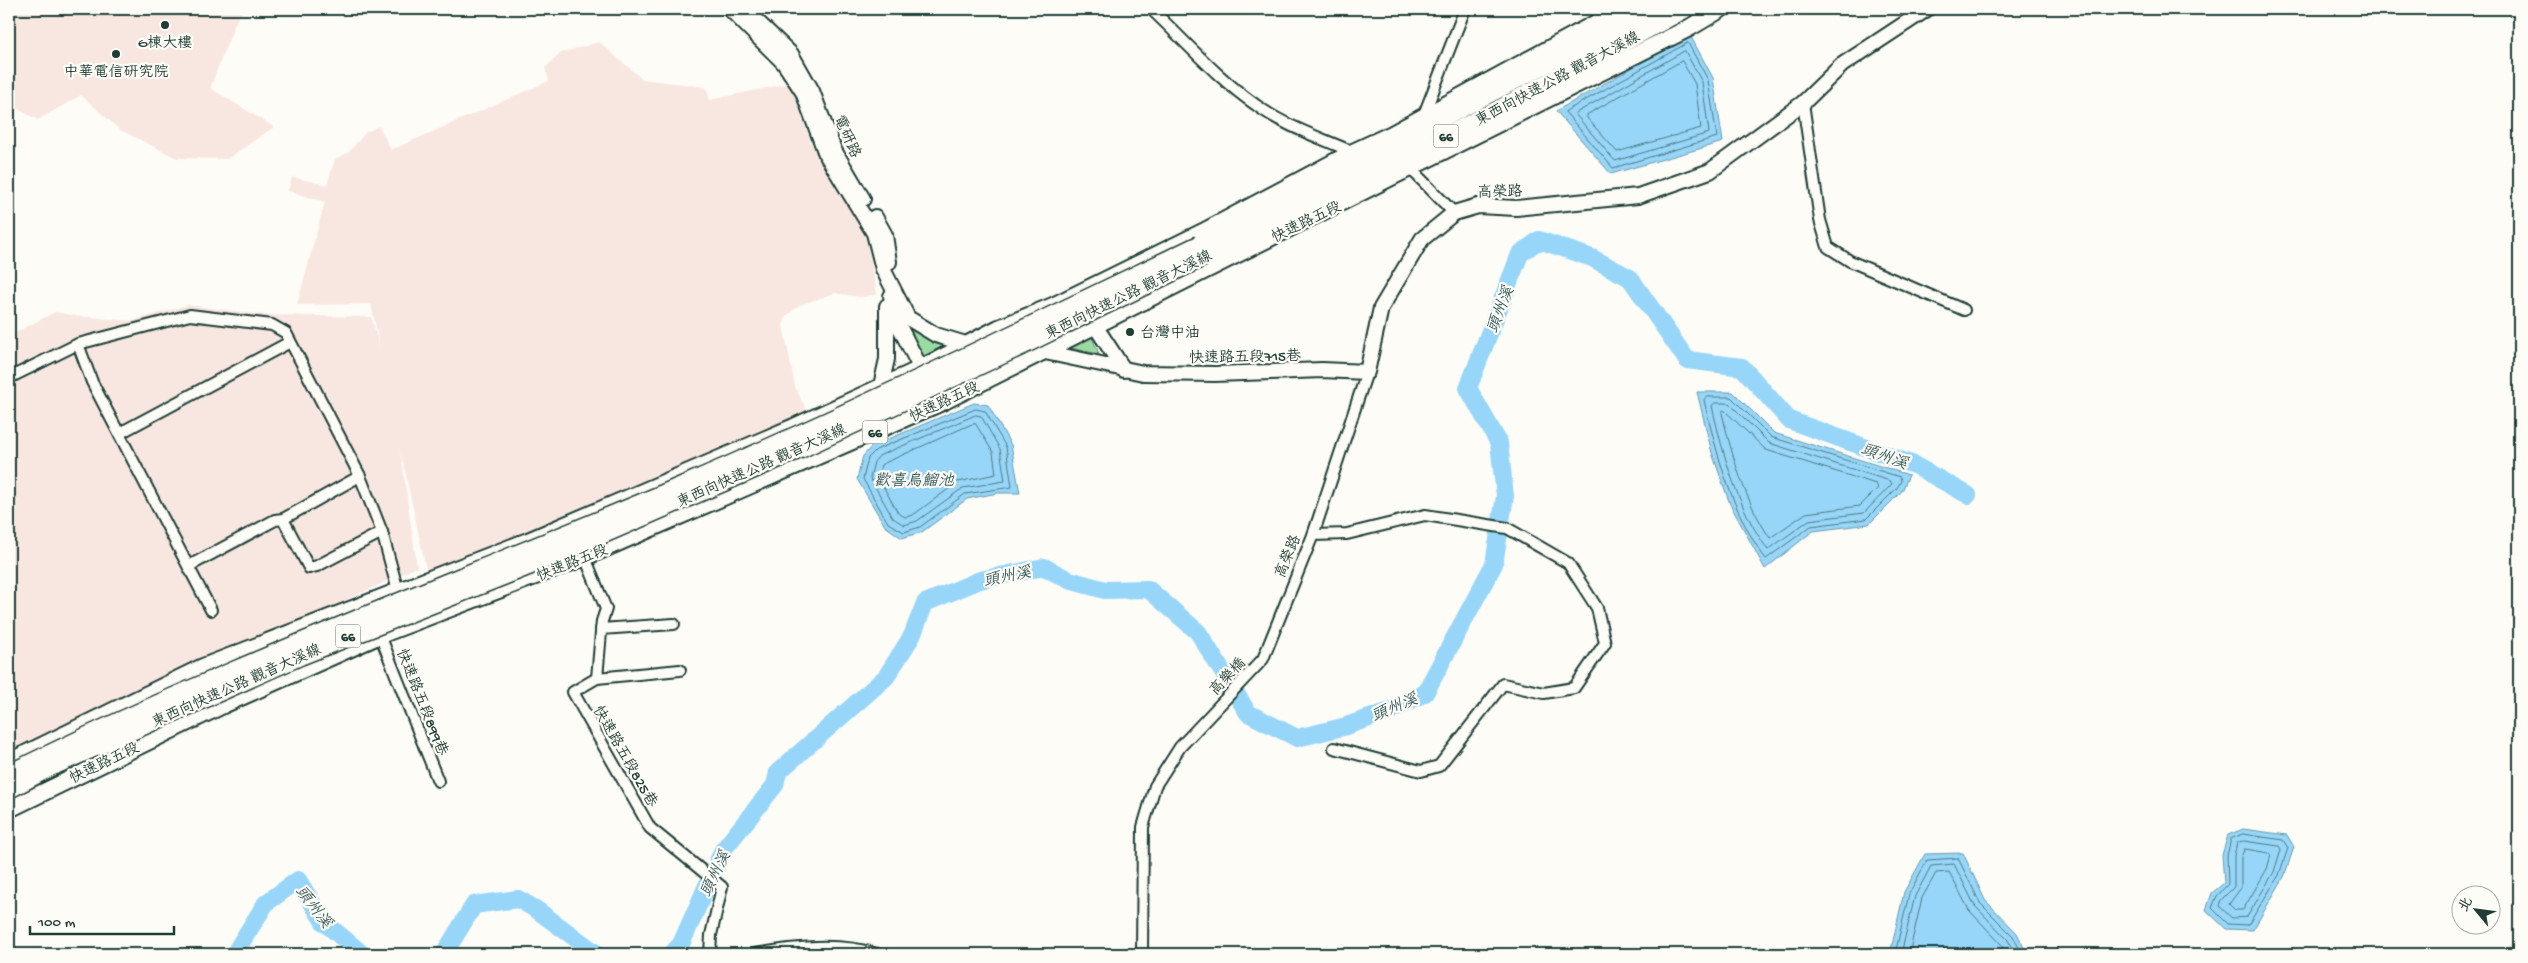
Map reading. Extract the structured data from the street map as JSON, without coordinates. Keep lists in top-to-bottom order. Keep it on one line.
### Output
{"streets":{"highway":["東西向快速公路 觀音大溪線","66"],"main road":["快速路五段"],"street":["電研路","高榮路","快速路五段715巷","高樂橋","快速路五段899巷","快速路五段825巷"]},"crossings":[["電研路","66"],["電研路","快速路五段"],["高榮路","快速路五段715巷"],["高榮路","高樂橋"],["快速路五段","快速路五段715巷"],["快速路五段","快速路五段899巷"]],"water":["頭州溪","歡喜烏鰡池"],"places":["G棟大樓","中華電信研究院","台灣中油"],"scale_bar":"100 m","north":"top left"}
